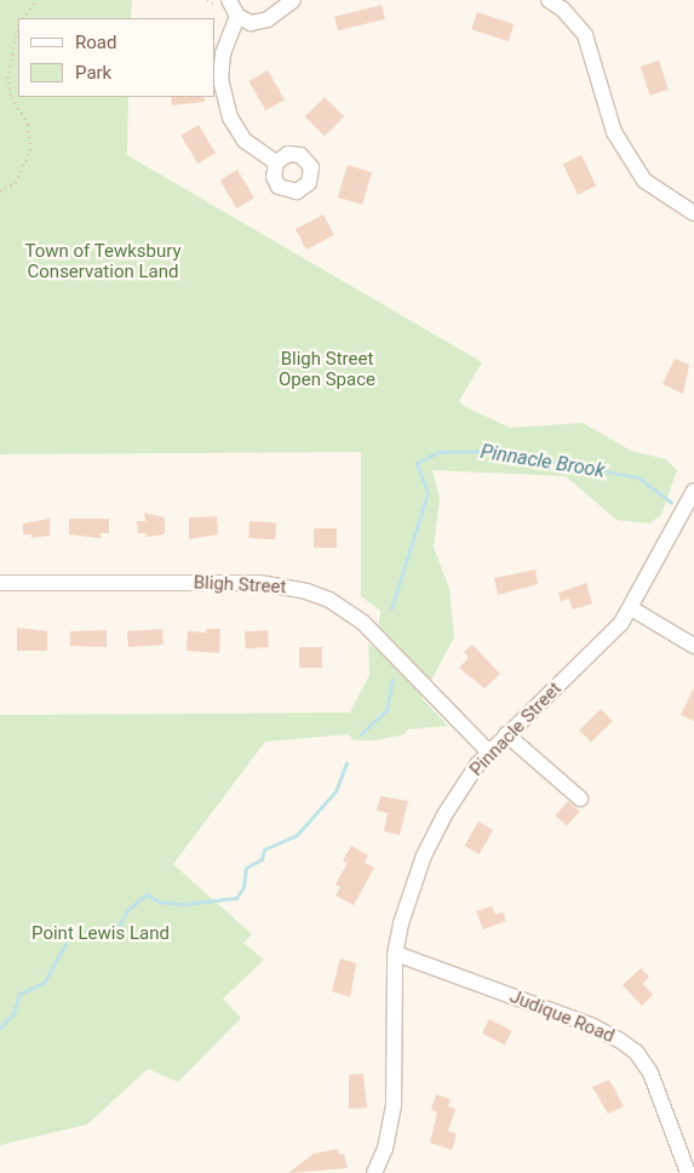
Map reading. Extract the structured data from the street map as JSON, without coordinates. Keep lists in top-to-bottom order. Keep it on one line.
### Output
{"streets":{"street":["Bligh Street","Pinnacle Street","Judique Road"]},"crossings":[["Bligh Street","Pinnacle Street"],["Pinnacle Street","Judique Road"]],"water":["Pinnacle Brook"],"parks":["Town of Tewksbury Conservation Land","Bligh Street Open Space","Point Lewis Land"],"legend":["Road","Park"]}
